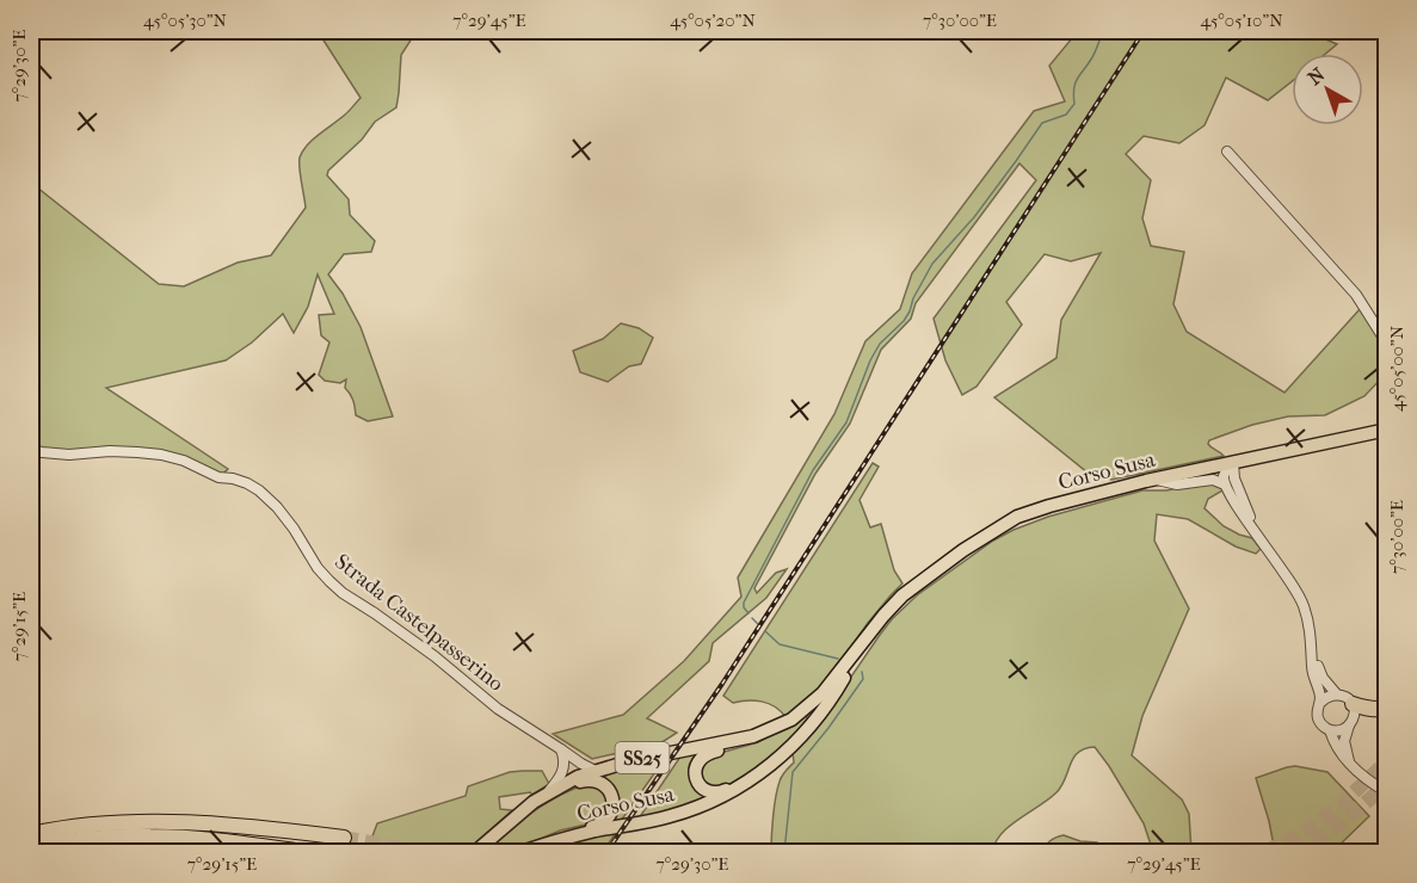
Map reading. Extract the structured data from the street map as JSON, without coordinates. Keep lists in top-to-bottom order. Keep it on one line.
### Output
{"streets":{"main road":["Corso Susa","SS25"],"street":["Strada Castelpasserino"]},"crossings":[["Corso Susa","Strada Castelpasserino"]],"north":"top left","coordinates":["45°05'30\"N","7°29'45\"E","45°05'20\"N","7°30'00\"E","45°05'10\"N","7°29'30\"E","45°05'00\"N","7°29'15\"E"]}
